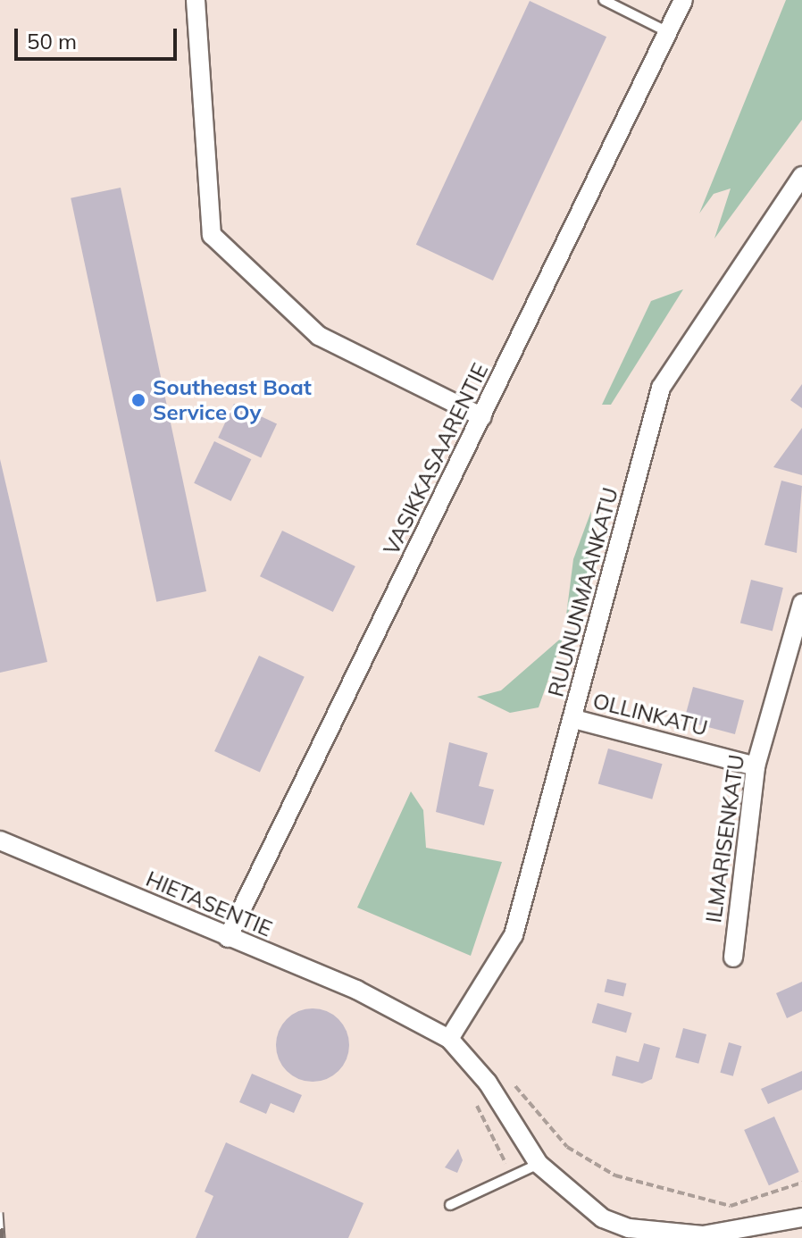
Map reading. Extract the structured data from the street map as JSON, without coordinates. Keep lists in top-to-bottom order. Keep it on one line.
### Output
{"streets":{"street":["VASIKKASAARENTIE","RUUNUNMAANKATU","OLLINKATU","ILMARISENKATU","HIETASENTIE"]},"crossings":[["VASIKKASAARENTIE","HIETASENTIE"],["RUUNUNMAANKATU","OLLINKATU"],["RUUNUNMAANKATU","HIETASENTIE"],["OLLINKATU","ILMARISENKATU"]],"places":["Southeast Boat Service Oy"],"scale_bar":"50 m"}
